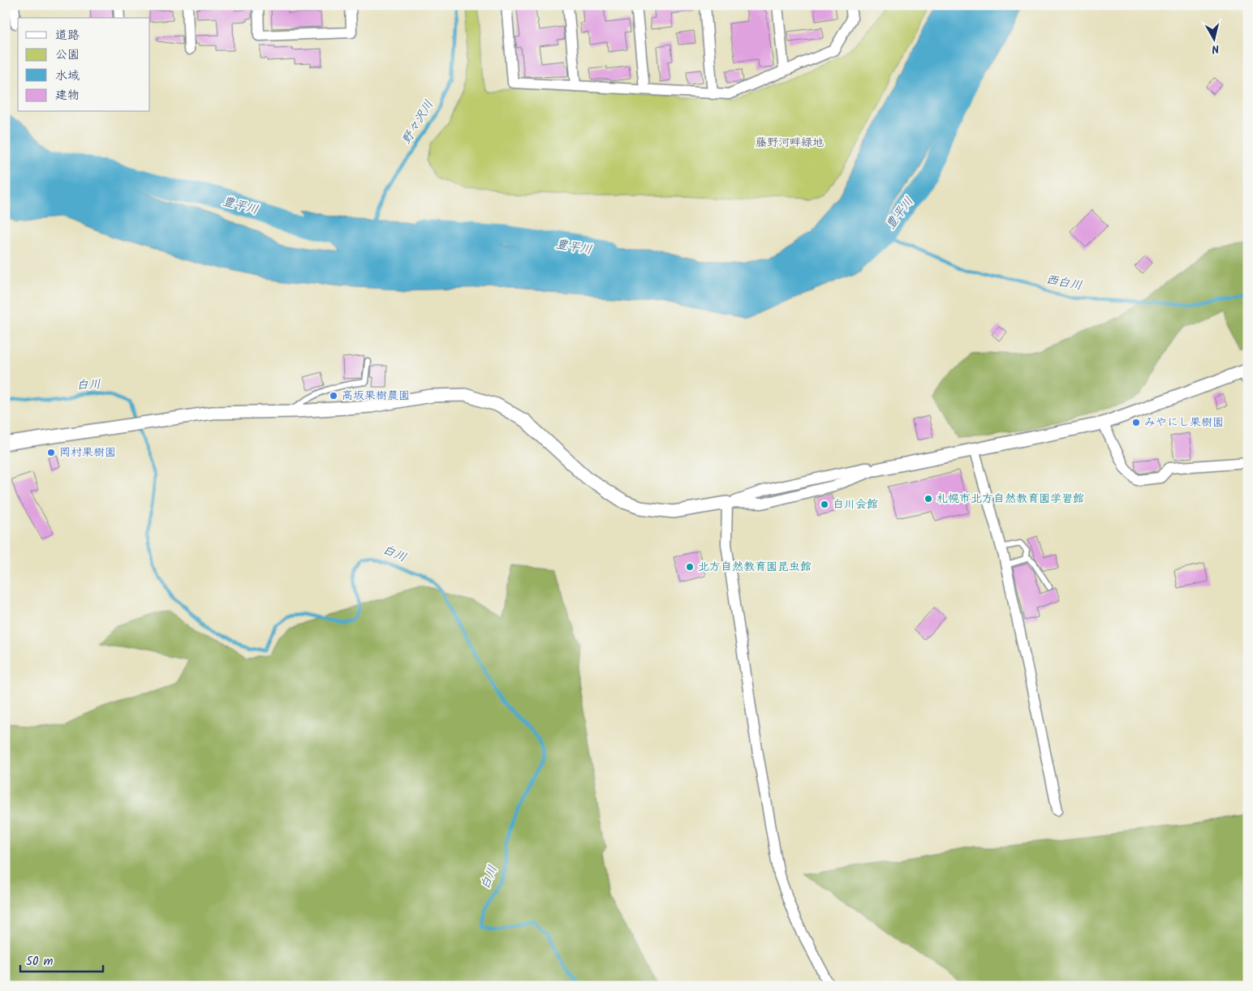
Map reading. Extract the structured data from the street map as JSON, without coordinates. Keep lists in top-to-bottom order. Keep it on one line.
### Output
{"water":["野々沢川","豊平川","西白川","白川"],"parks":["藤野河畔緑地"],"places":["高坂果樹農園","みやにし果樹園","岡村果樹園","札幌市北方自然教育園学習館","白川会館","北方自然教育園昆虫館"],"legend":["道路","公園","水域","建物"],"scale_bar":"50 m","north":"bottom"}
